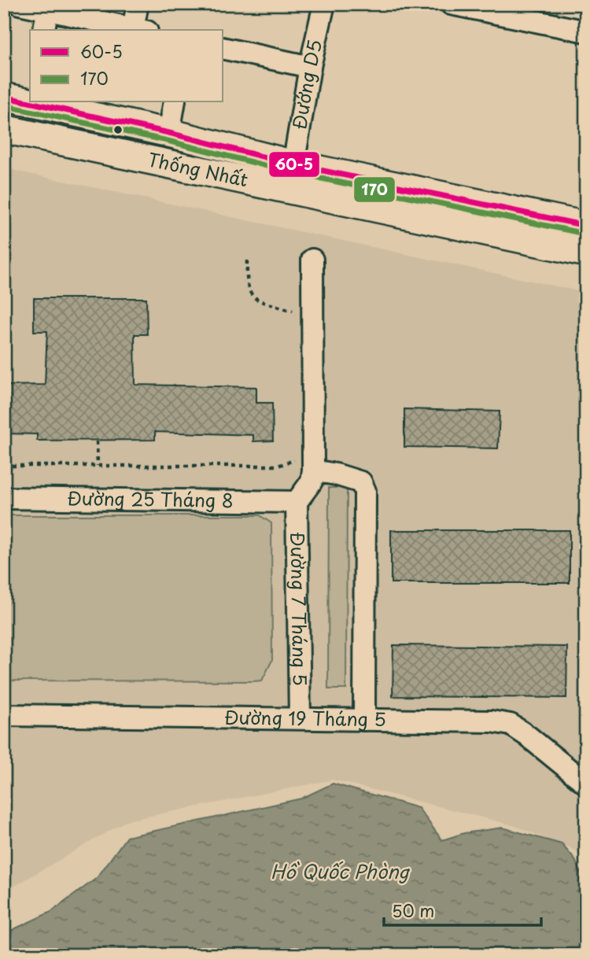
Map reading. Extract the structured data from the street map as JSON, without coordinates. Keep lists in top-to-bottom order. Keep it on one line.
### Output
{"streets":{"main road":["Thống Nhất"],"street":["Đướng D5","Đường 25 Tháng 8","Đường 7 Tháng 5","Đường 19 Tháng 5"]},"crossings":[["Đướng D5","Thống Nhất"],["Đường 25 Tháng 8","Đường 7 Tháng 5"],["Đường 7 Tháng 5","Đường 19 Tháng 5"]],"water":["Hồ Quốc Phòng"],"lines":["transit line 60-5","transit line 170"],"legend":["60-5","170"],"scale_bar":"50 m"}
